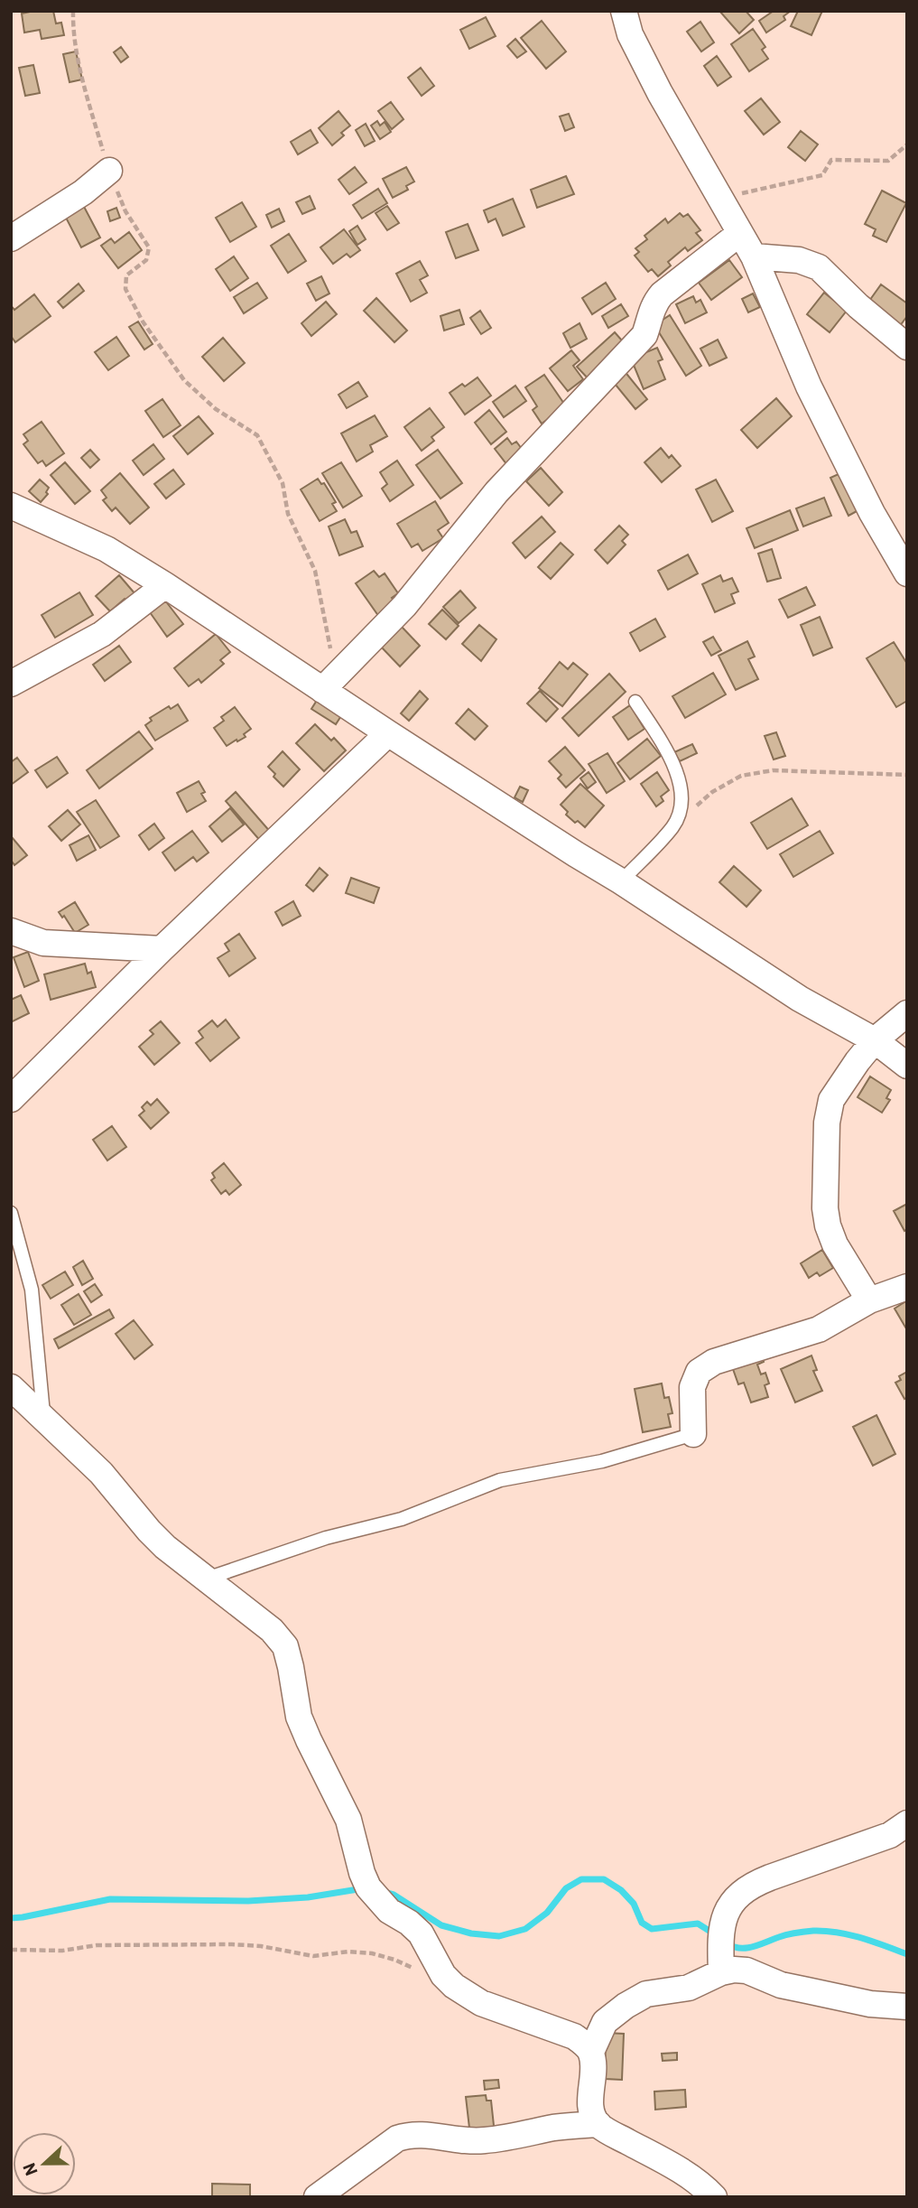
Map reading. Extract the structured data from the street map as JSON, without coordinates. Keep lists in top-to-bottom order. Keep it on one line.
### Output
{"north":"left"}
